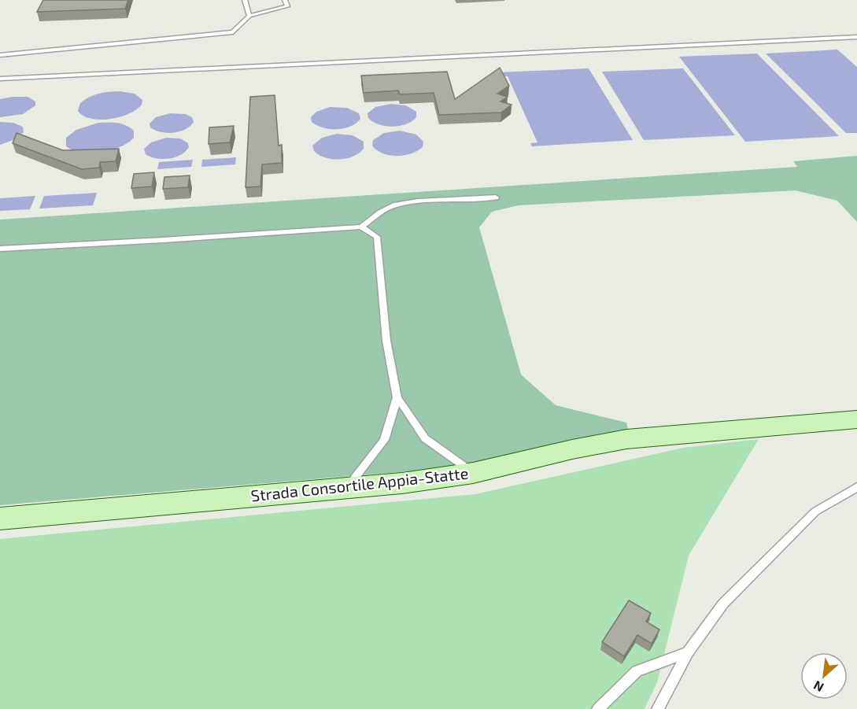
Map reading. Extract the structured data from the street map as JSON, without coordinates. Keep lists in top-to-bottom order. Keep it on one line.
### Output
{"streets":{"street":["Strada Consortile Appia-Statte"]},"north":"bottom left"}
